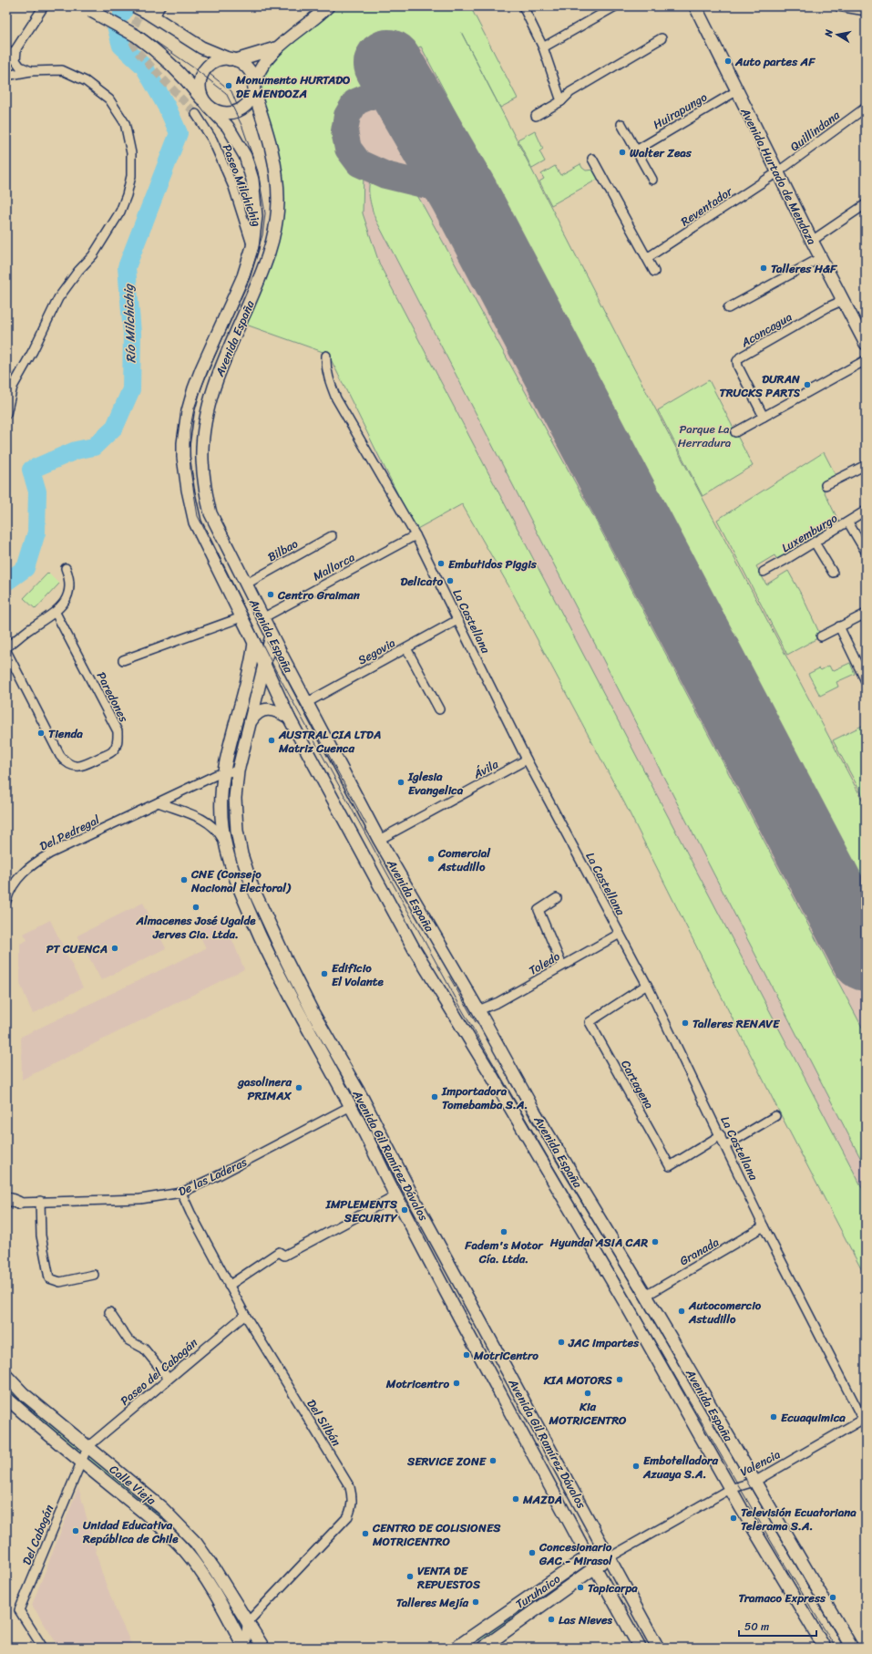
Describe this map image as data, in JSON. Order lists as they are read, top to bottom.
{
  "streets": {
    "main road": [
      "Avenida Hurtado de Mendoza",
      "Avenida España",
      "Avenida Gil Ramírez Dávalos",
      "De las Laderas",
      "Calle Vieja",
      "Turuhaico"
    ],
    "street": [
      "Huirapungo",
      "Quillindana",
      "Paseo Milchichig",
      "Reventador",
      "Aconcagua",
      "Luxemburgo",
      "Bilbao",
      "Mallorca",
      "La Castellana",
      "Segovia",
      "Paredones",
      "Ávila",
      "Del Pedregal",
      "Toledo",
      "Cartagena",
      "Granada",
      "Paseo del Cabogán",
      "Del Silbán",
      "Valencia",
      "Del Cabogán"
    ]
  },
  "crossings": [
    ["Huirapungo", "Avenida Hurtado de Mendoza"],
    ["Quillindana", "Avenida Hurtado de Mendoza"],
    ["Quillindana", "Reventador"],
    ["Avenida Hurtado de Mendoza", "Reventador"],
    ["Avenida Hurtado de Mendoza", "Aconcagua"],
    ["Paseo Milchichig", "Avenida España"],
    ["Avenida España", "Bilbao"],
    ["Avenida España", "Mallorca"],
    ["Avenida España", "Segovia"],
    ["Avenida España", "Ávila"],
    ["Avenida España", "Toledo"],
    ["Avenida España", "Avenida Gil Ramírez Dávalos"],
    ["Avenida España", "Granada"],
    ["Avenida España", "Valencia"],
    ["Mallorca", "La Castellana"],
    ["La Castellana", "Segovia"],
    ["La Castellana", "Ávila"],
    ["La Castellana", "Toledo"],
    ["La Castellana", "Cartagena"],
    ["La Castellana", "Granada"],
    ["La Castellana", "Valencia"],
    ["Del Pedregal", "Avenida Gil Ramírez Dávalos"],
    ["Avenida Gil Ramírez Dávalos", "De las Laderas"],
    ["Avenida Gil Ramírez Dávalos", "Valencia"],
    ["Avenida Gil Ramírez Dávalos", "Turuhaico"],
    ["De las Laderas", "Del Silbán"],
    ["Paseo del Cabogán", "Del Silbán"],
    ["Paseo del Cabogán", "Calle Vieja"],
    ["Paseo del Cabogán", "Del Cabogán"],
    ["Del Silbán", "Calle Vieja"],
    ["Calle Vieja", "Del Cabogán"]
  ],
  "water": ["Río Milchichig"],
  "parks": ["Parque La Herradura"],
  "places": [
    "Auto partes AF",
    "Monumento HURTADO DE MENDOZA",
    "Walter Zeas",
    "Talleres H&F",
    "DURAN TRUCKS PARTS",
    "Embutidos Piggis",
    "Delicato",
    "Centro Graiman",
    "Tienda",
    "AUSTRAL CIA LTDA Matriz Cuenca",
    "Iglesia Evangelica",
    "Comercial Astudillo",
    "CNE (Consejo Nacional Electoral)",
    "Almacenes José Ugalde Jerves Cia. Ltda.",
    "PT CUENCA",
    "Edificio El Volante",
    "Talleres RENAVE",
    "gasolinera PRIMAX",
    "Importadora Tomebamba S.A.",
    "IMPLEMENTS SECURITY",
    "Fadem's Motor Cía. Ltda.",
    "Hyundai ASIA CAR",
    "Autocomercio Astudillo",
    "JAC Impartes",
    "MotriCentro",
    "KIA MOTORS",
    "Motricentro",
    "Kia MOTRICENTRO",
    "Ecuaquimica",
    "SERVICE ZONE",
    "Embotelladora Azuaya S.A.",
    "MAZDA",
    "Televisión Ecuatoriana Telerama S.A.",
    "Unidad Educativa República de Chile",
    "CENTRO DE COLISIONES MOTRICENTRO",
    "Concesionario GAC - Mirasol",
    "VENTA DE REPUESTOS",
    "Tapicarpa",
    "Tramaco Express",
    "Talleres Mejía",
    "Las Nieves"
  ],
  "scale_bar": "50 m",
  "north": "left"
}
